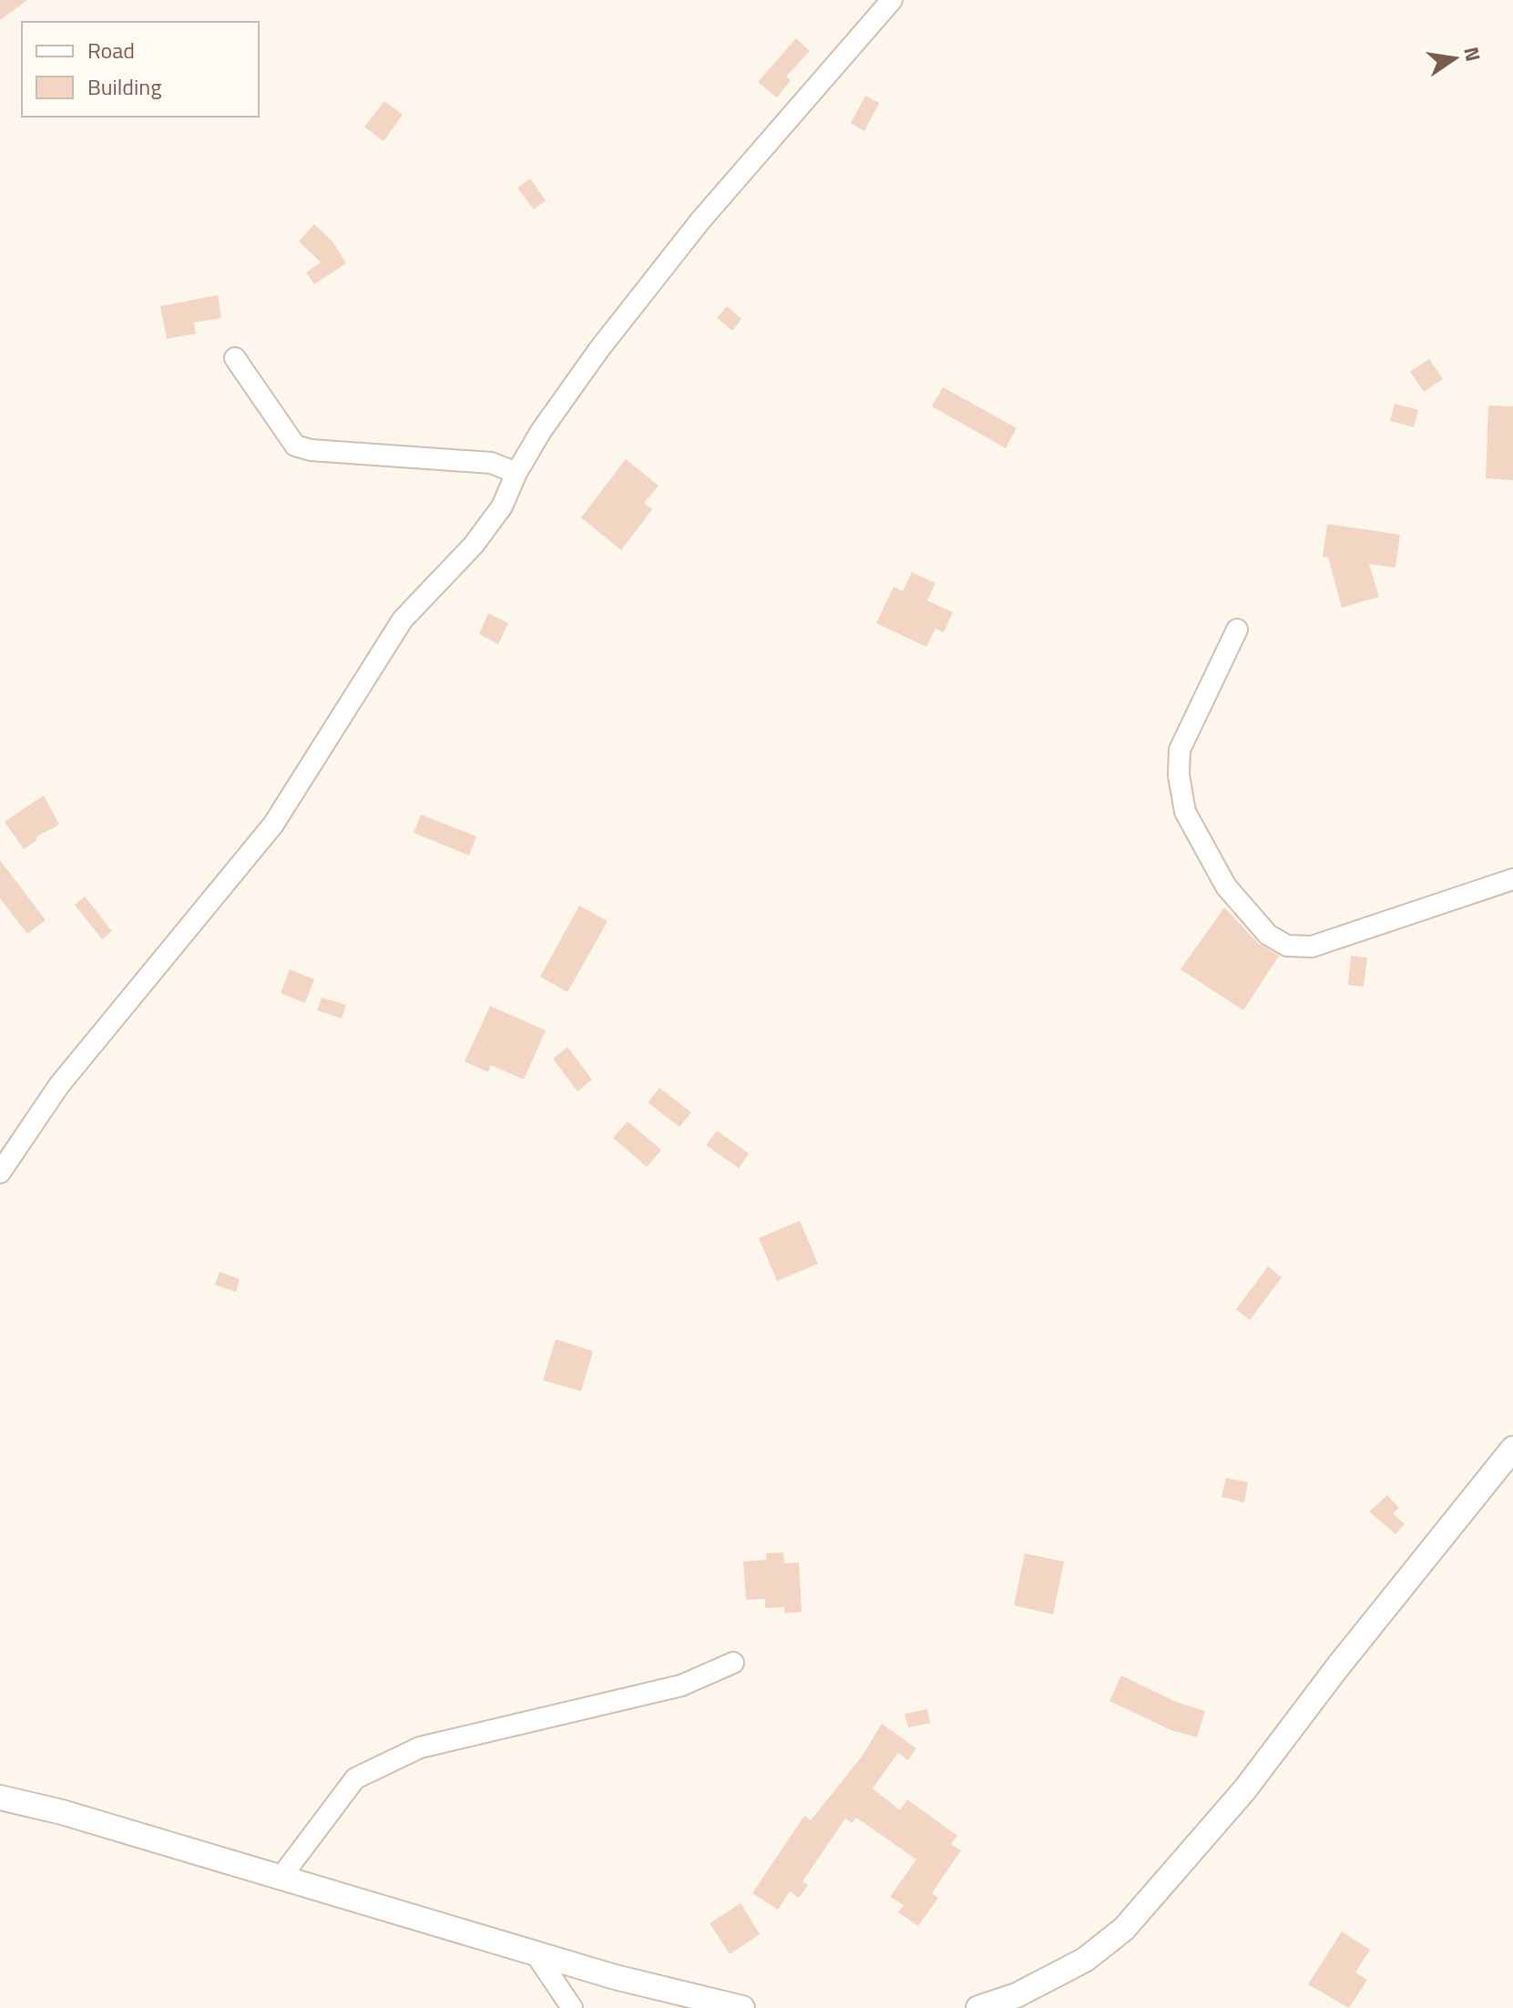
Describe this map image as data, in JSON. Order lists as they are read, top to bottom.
{
  "legend": ["Road", "Building"],
  "north": "right"
}
